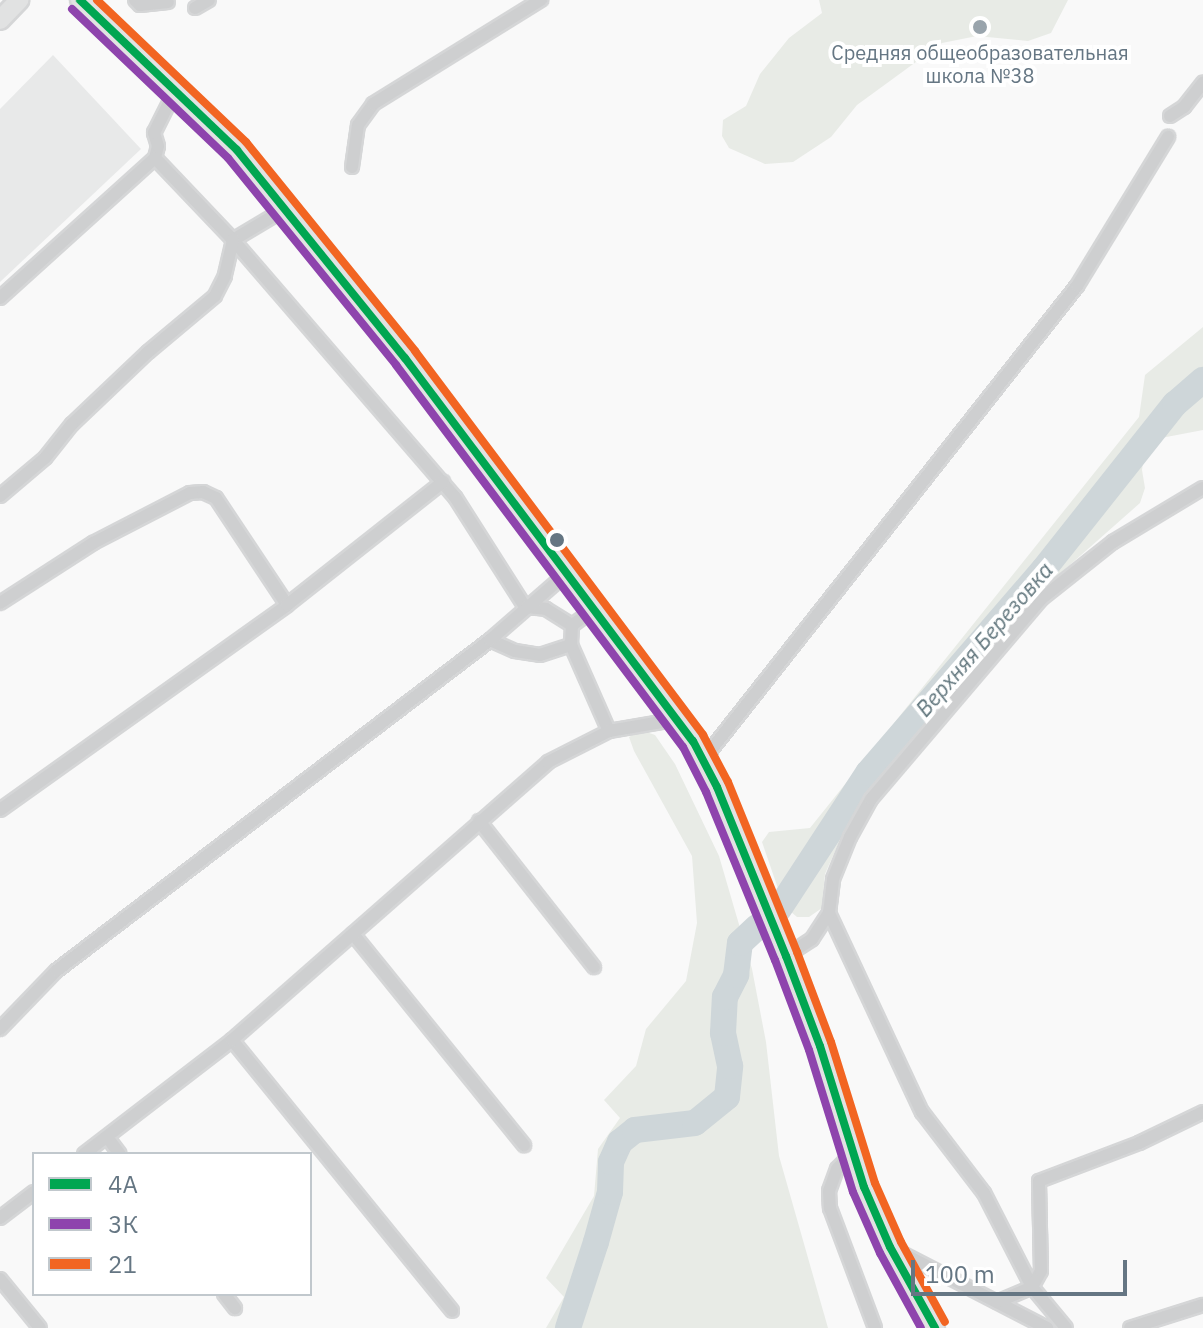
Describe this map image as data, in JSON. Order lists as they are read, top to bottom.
{
  "water": ["Верхняя Березовка"],
  "places": ["Средняя общеобразовательная школа №38"],
  "lines": ["transit line 4А", "transit line 21", "transit line 3К"],
  "legend": ["4А", "3К", "21"],
  "scale_bar": "100 m"
}
